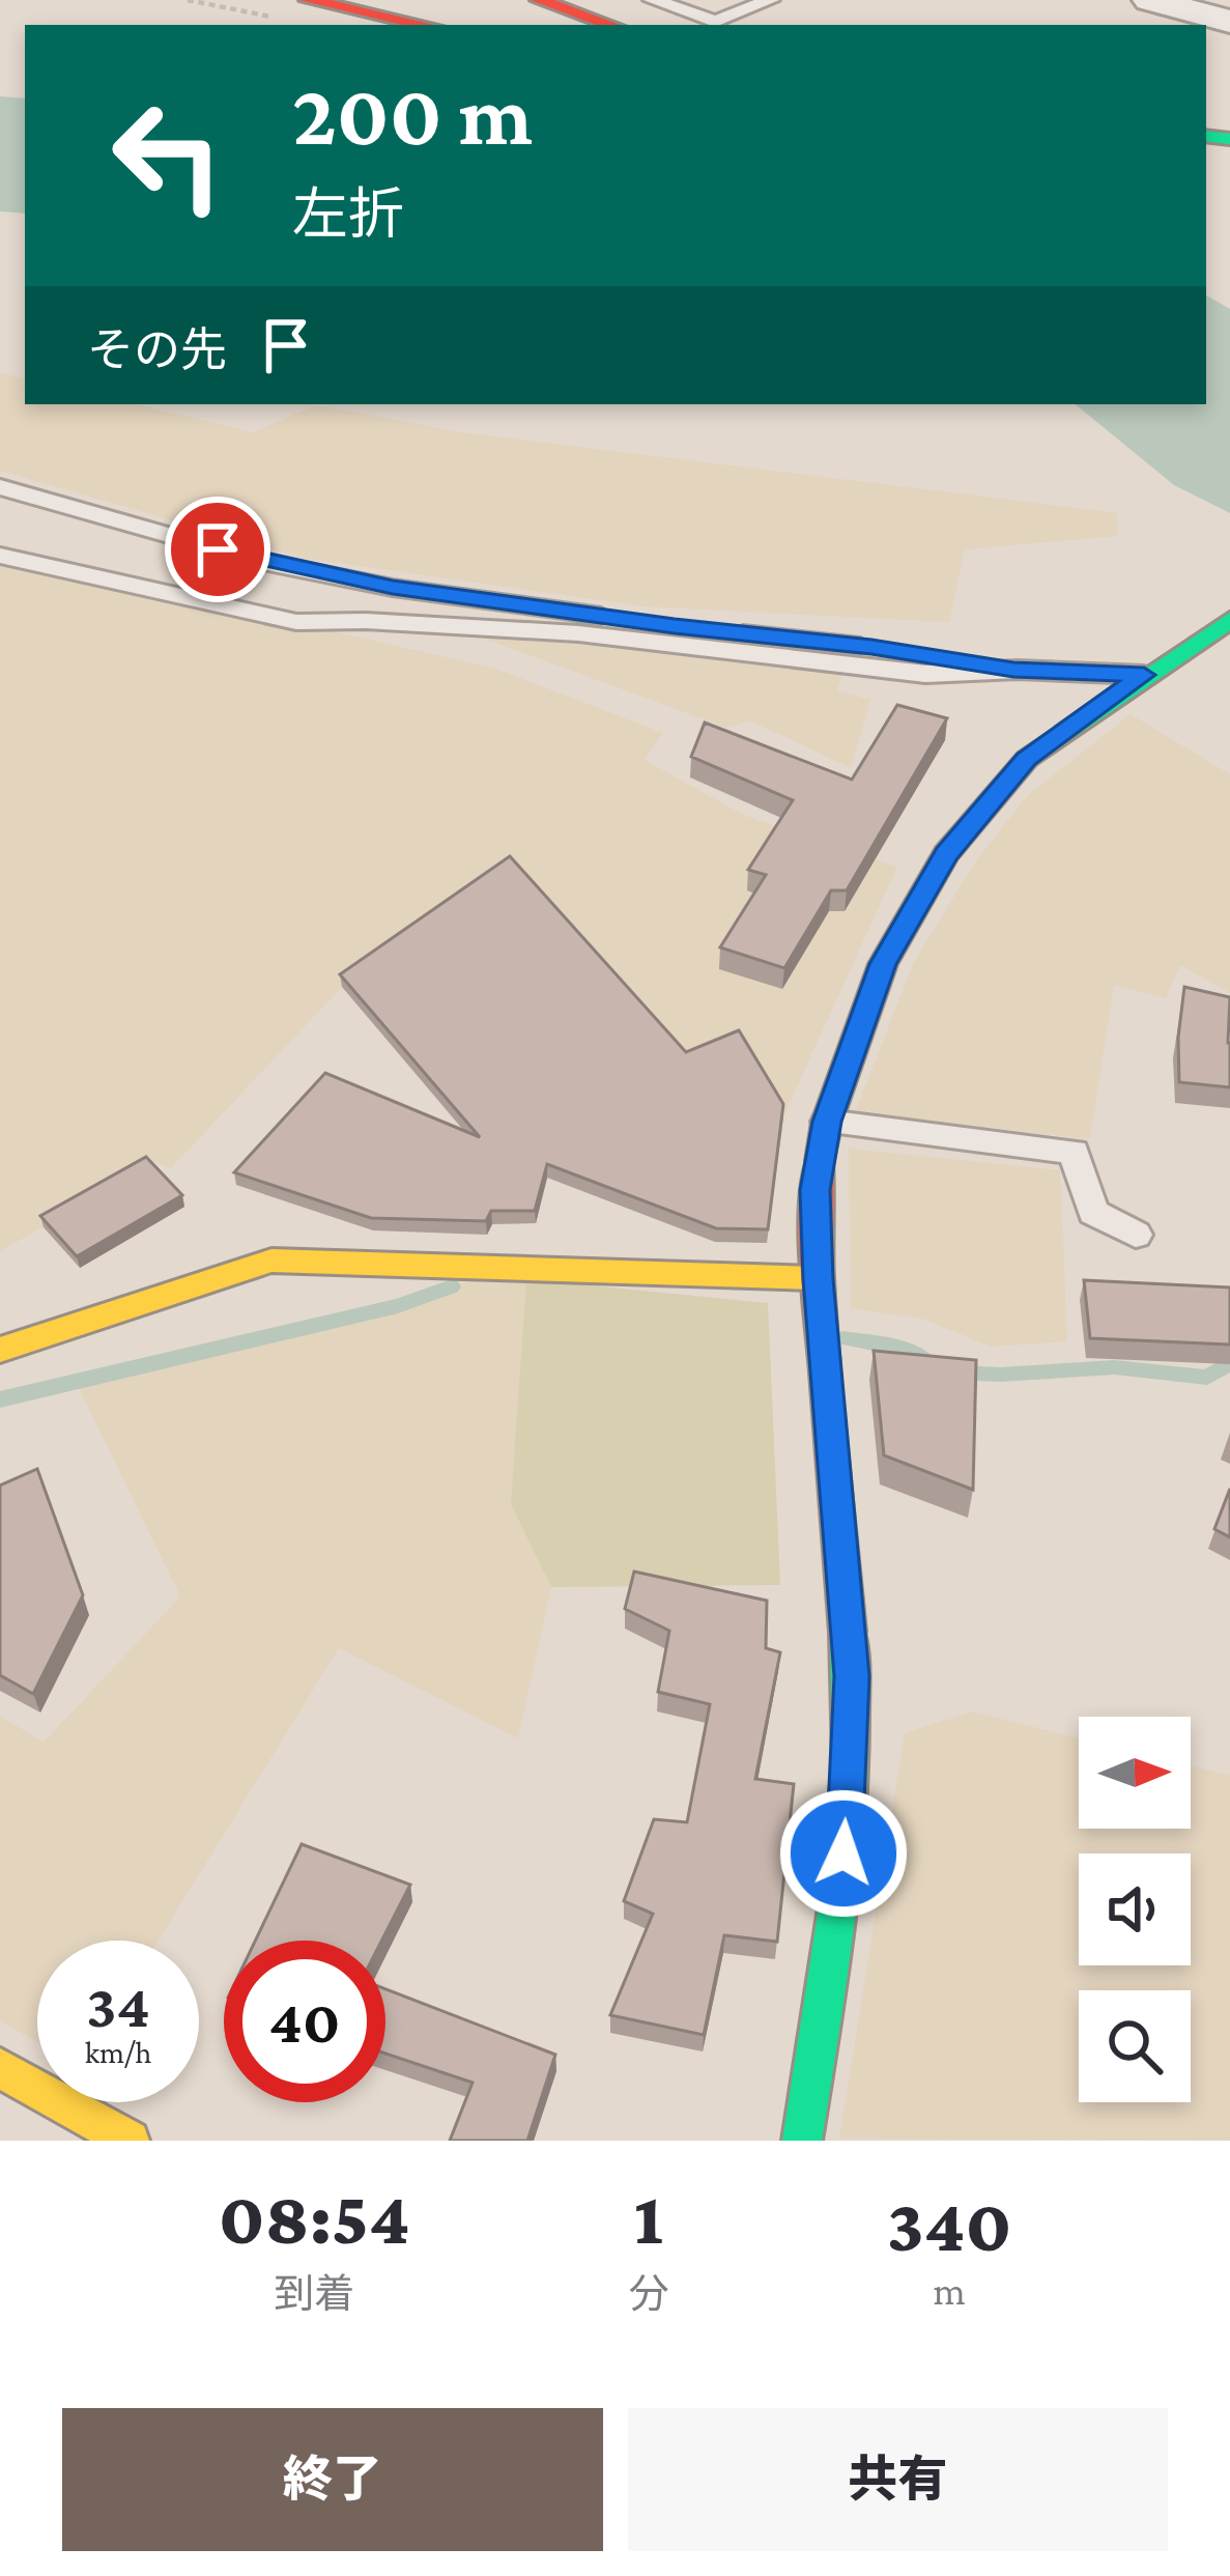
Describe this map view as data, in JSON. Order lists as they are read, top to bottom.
{
  "north": "right",
  "page": {
    "turn": ["200 m", "左折"],
    "then": "その先",
    "speed": "34 km/h",
    "limit": "40",
    "eta": [
      "08:54",
      "到着",
      "1",
      "分",
      "340",
      "m"
    ],
    "buttons": ["終了", "共有"]
  }
}
